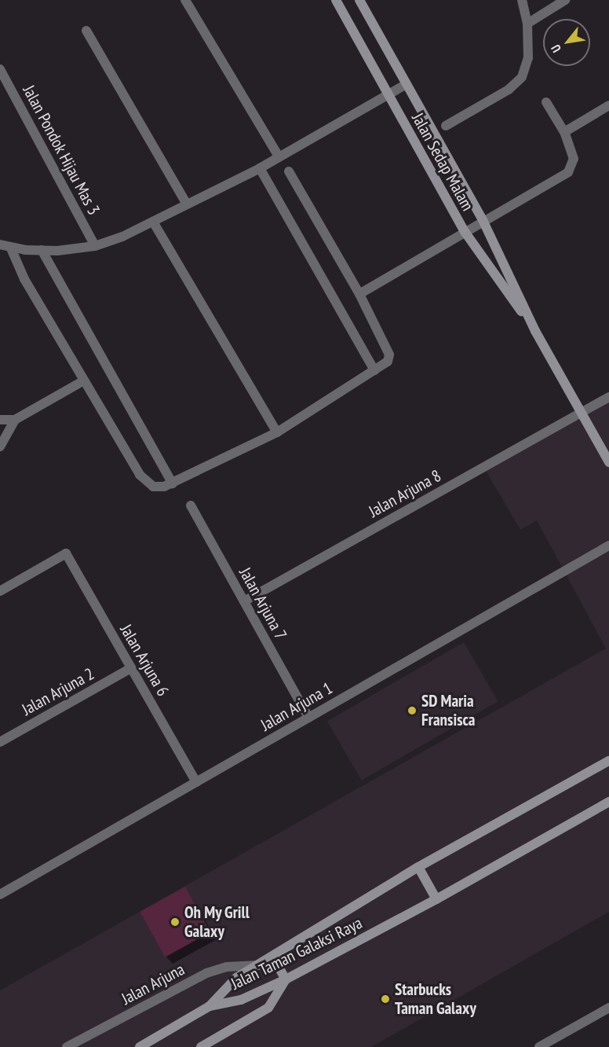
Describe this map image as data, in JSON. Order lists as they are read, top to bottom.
{
  "streets": {
    "street": [
      "Jalan Pondok Hijau Mas 3",
      "Jalan Sedap Malam",
      "Jalan Arjuna 8",
      "Jalan Arjuna 7",
      "Jalan Arjuna 6",
      "Jalan Arjuna 2",
      "Jalan Arjuna 1",
      "Jalan Taman Galaksi Raya",
      "Jalan Arjuna"
    ]
  },
  "crossings": [
    ["Jalan Sedap Malam", "Jalan Arjuna 8"],
    ["Jalan Arjuna 8", "Jalan Arjuna 7"],
    ["Jalan Arjuna 7", "Jalan Arjuna 1"],
    ["Jalan Arjuna 6", "Jalan Arjuna 2"],
    ["Jalan Arjuna 6", "Jalan Arjuna 1"],
    ["Jalan Taman Galaksi Raya", "Jalan Arjuna"]
  ],
  "places": ["SD Maria Fransisca", "Oh My Grill Galaxy", "Starbucks Taman Galaxy"],
  "north": "bottom left"
}
